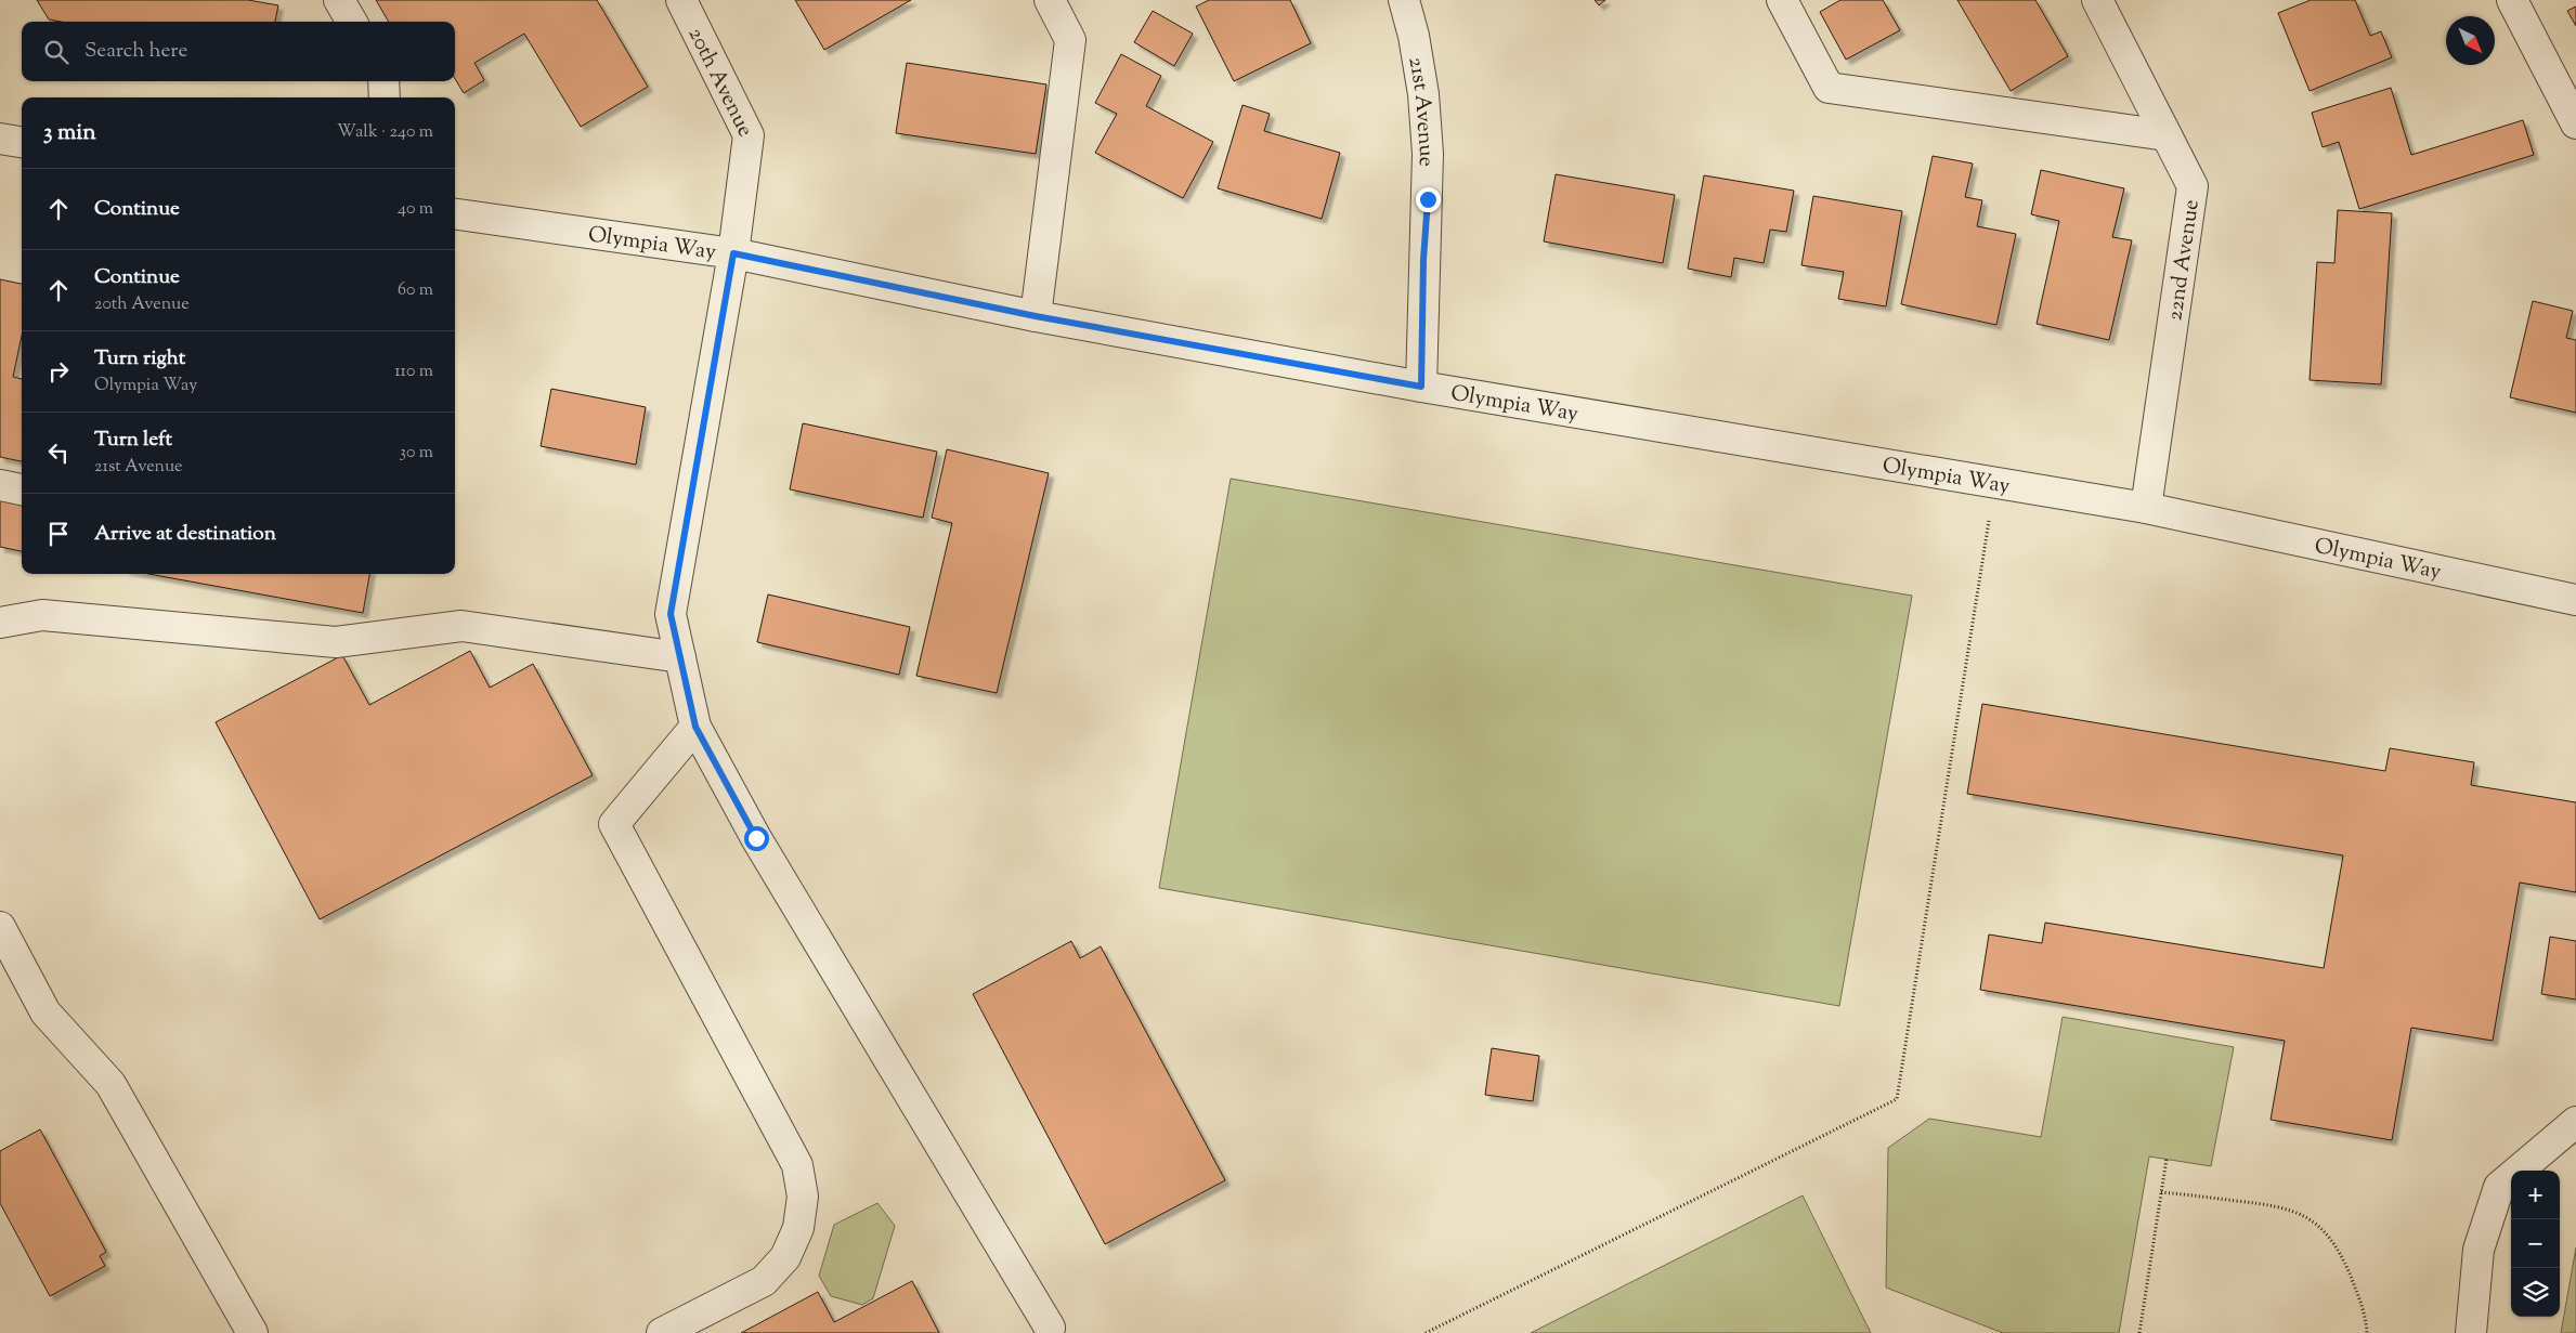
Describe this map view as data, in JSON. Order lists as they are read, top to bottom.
{
  "streets": {
    "street": [
      "20th Avenue",
      "21st Avenue",
      "Olympia Way",
      "22nd Avenue"
    ]
  },
  "crossings": [
    ["20th Avenue", "Olympia Way"],
    ["21st Avenue", "Olympia Way"],
    ["Olympia Way", "22nd Avenue"]
  ],
  "north": "bottom right",
  "page": {
    "search": "Search here",
    "heading": ["3 min", "Walk · 240 m"],
    "list": [
      ["Continue", "40 m"],
      ["Continue", "20th Avenue", "60 m"],
      ["Turn right", "Olympia Way", "110 m"],
      ["Turn left", "21st Avenue", "30 m"],
      "Arrive at destination"
    ],
    "map_buttons": ["+", "−"]
  }
}
